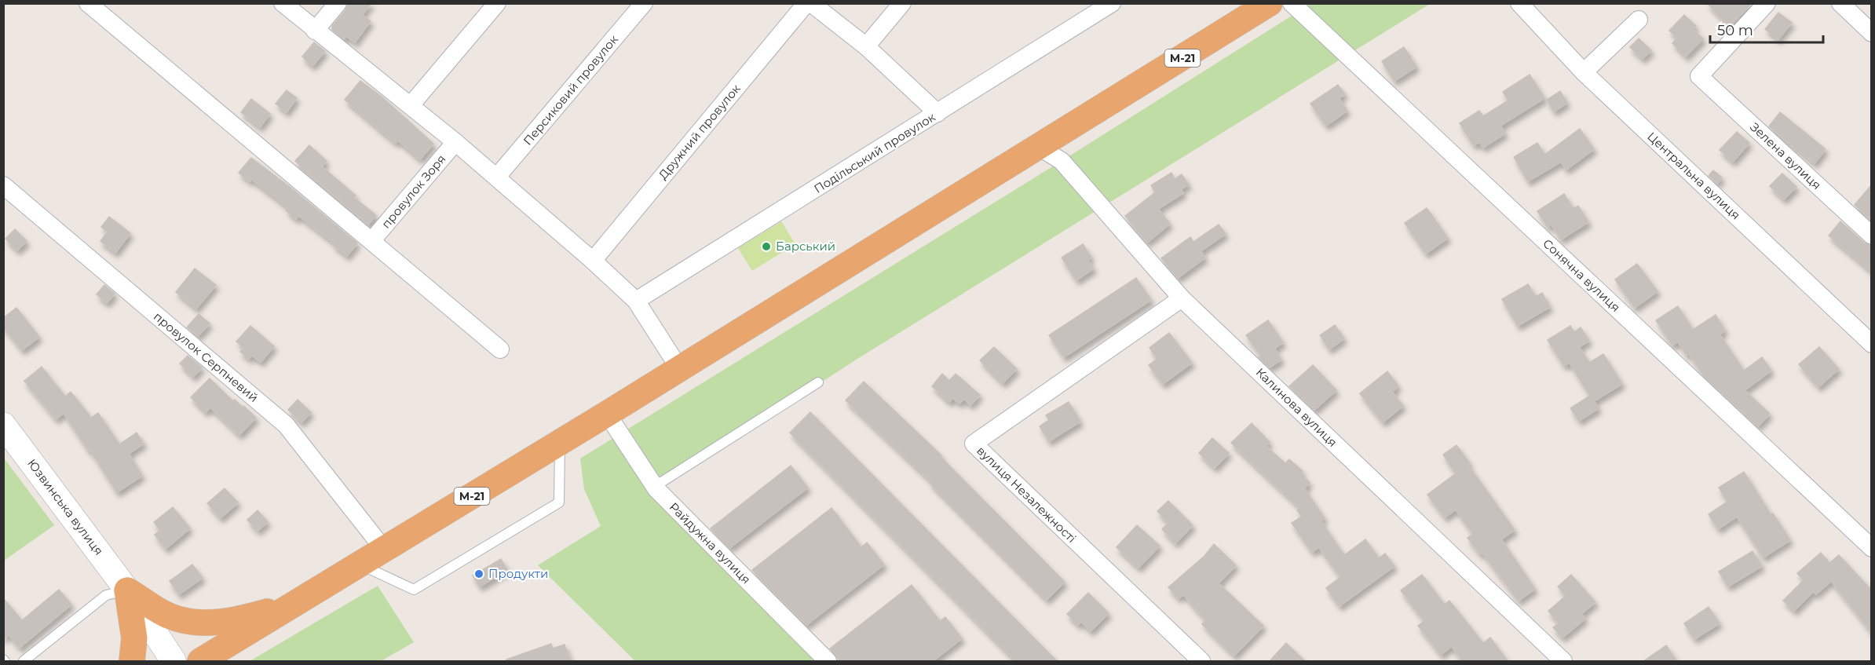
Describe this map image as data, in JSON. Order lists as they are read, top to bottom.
{
  "streets": {
    "highway": ["М-21"],
    "main road": ["Юзвинська вулиця"],
    "street": [
      "Персиковий провулок",
      "Дружний провулок",
      "Подільський провулок",
      "Зелена вулиця",
      "Центральна вулиця",
      "провулок Зоря",
      "Сонячна вулиця",
      "провулок Серпневий",
      "Калинова вулиця",
      "вулиця Незалежності",
      "Райдужна вулиця"
    ]
  },
  "crossings": [
    ["М-21", "провулок Серпневий"],
    ["М-21", "Калинова вулиця"],
    ["М-21", "Райдужна вулиця"],
    ["Калинова вулиця", "вулиця Незалежності"]
  ],
  "places": ["Барський", "Продукти"],
  "scale_bar": "50 m"
}
